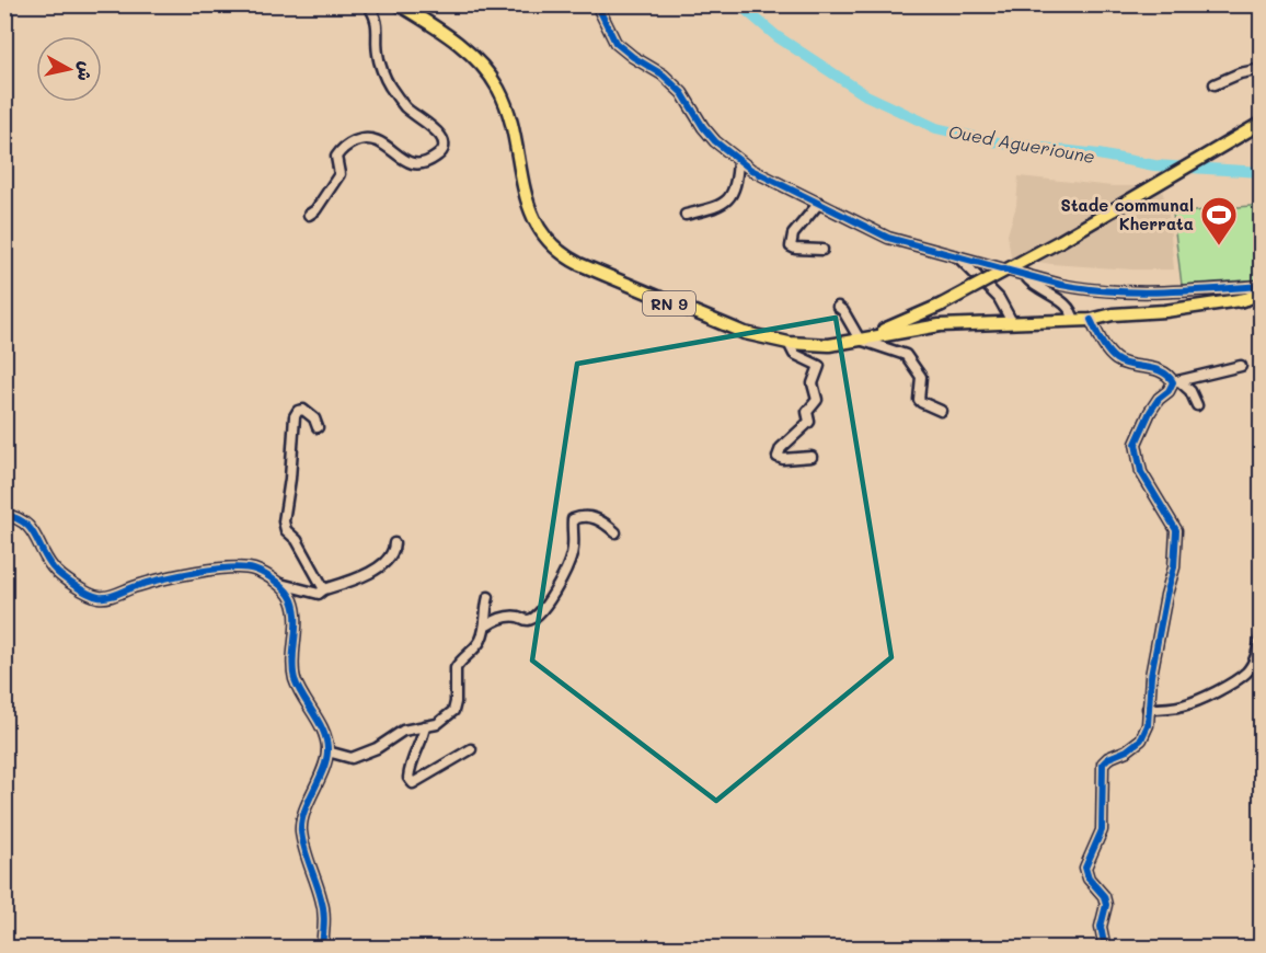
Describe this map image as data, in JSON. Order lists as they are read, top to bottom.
{
  "streets": {
    "main road": ["RN 9"]
  },
  "water": ["Oued Aguerioune"],
  "places": {
    "sports": ["Stade communal Kherrata"]
  },
  "north": "right"
}
